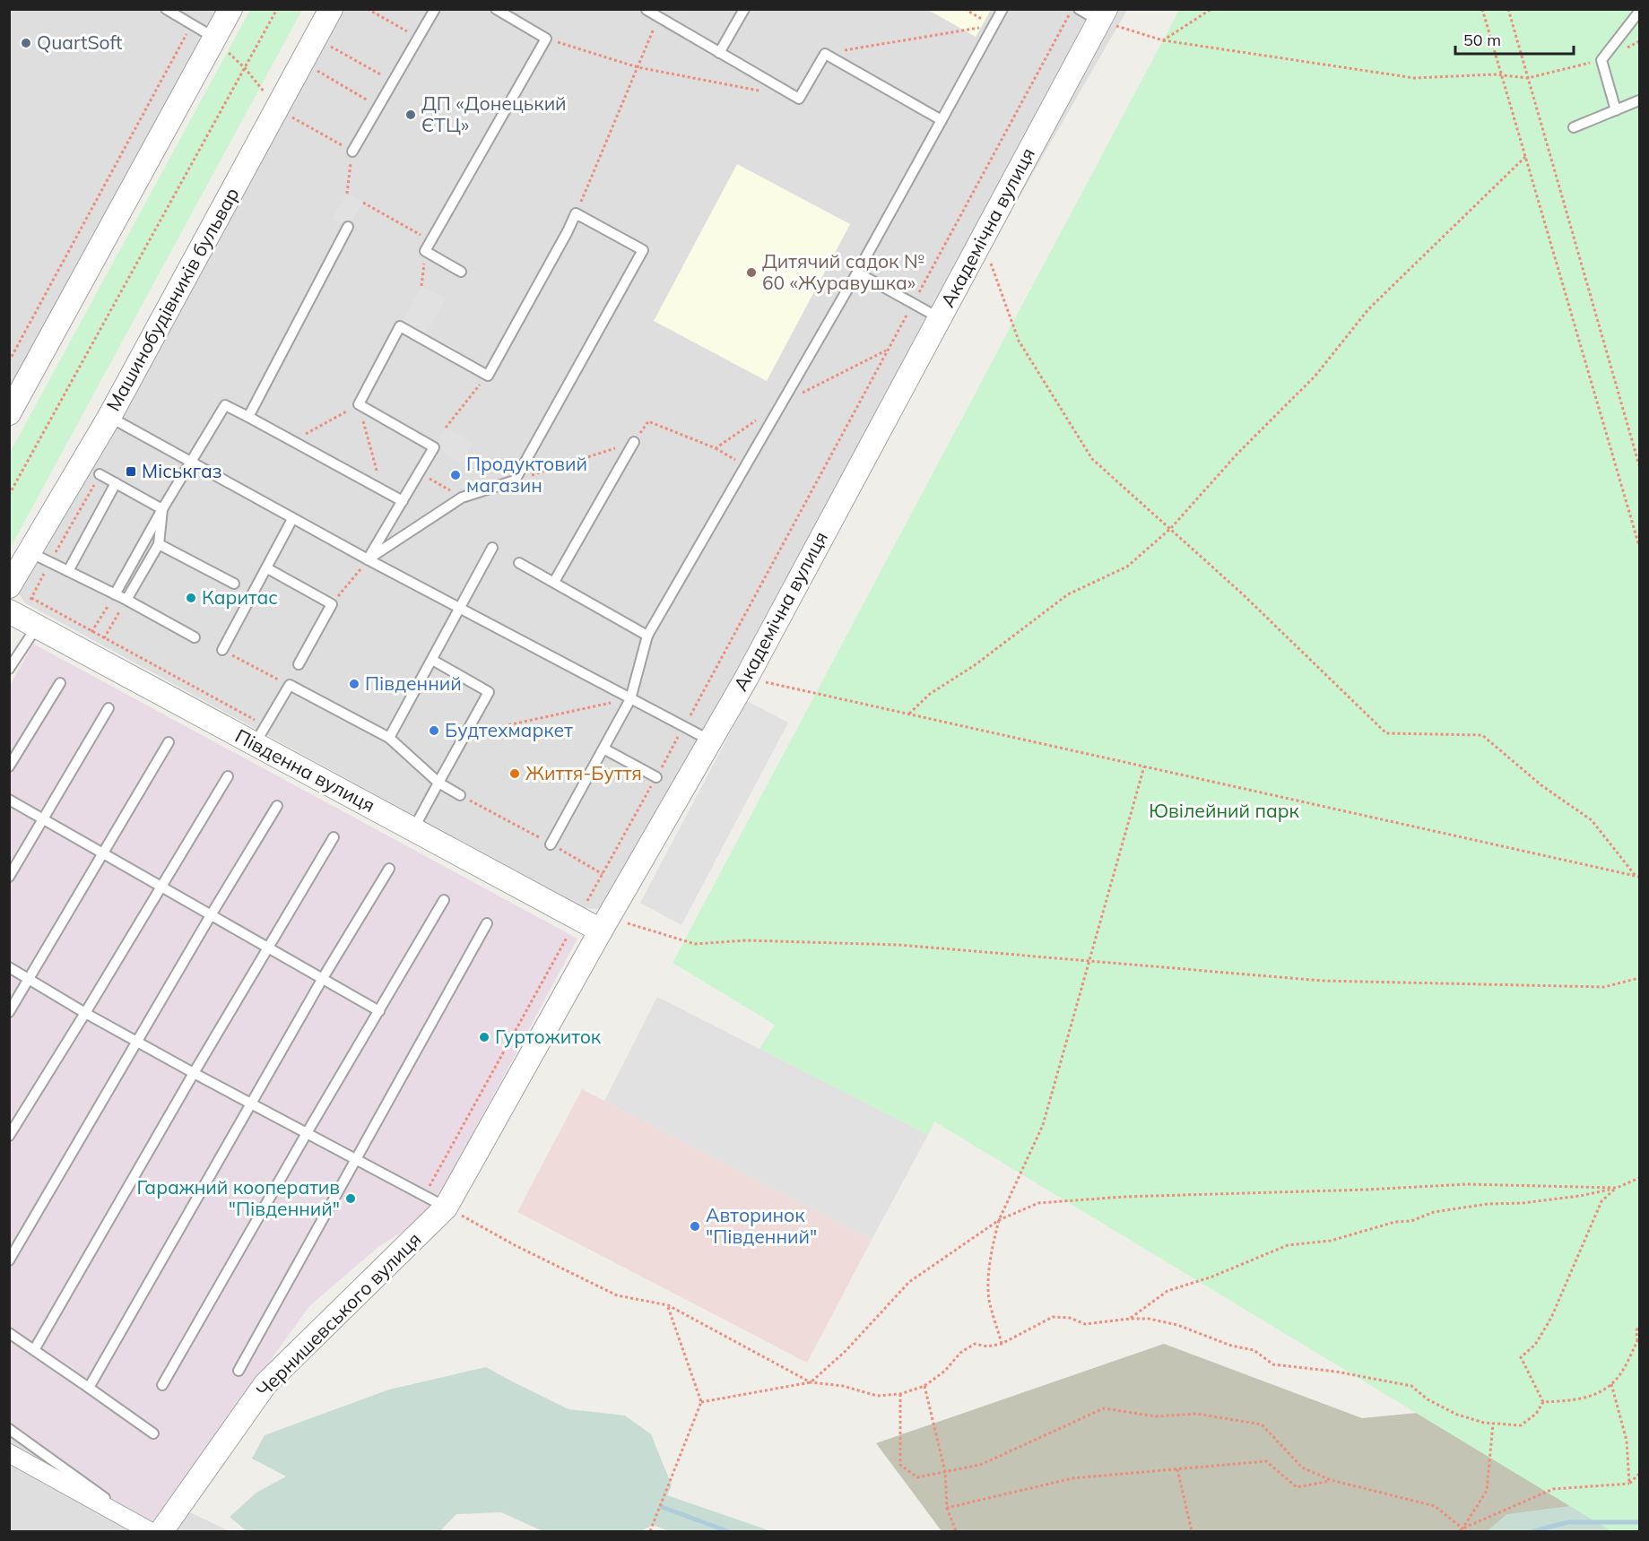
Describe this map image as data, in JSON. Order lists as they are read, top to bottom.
{
  "streets": {
    "street": [
      "Академічна вулиця",
      "Машинобудівників бульвар",
      "Південна вулиця",
      "Чернишевського вулиця"
    ]
  },
  "crossings": [
    ["Академічна вулиця", "Південна вулиця"],
    ["Академічна вулиця", "Чернишевського вулиця"]
  ],
  "parks": ["Ювілейний парк"],
  "places": {
    "other": [
      "QuartSoft",
      "ДП «Донецький ЄТЦ»",
      "Дитячий садок № 60 «Журавушка»",
      "Продуктовий магазин",
      "Каритас",
      "Південний",
      "Будтехмаркет",
      "Життя-Буття",
      "Гуртожиток",
      "Гаражний кооператив \"Південний\"",
      "Авторинок \"Південний\""
    ],
    "transit": ["Міськгаз"]
  },
  "scale_bar": "50 m"
}
